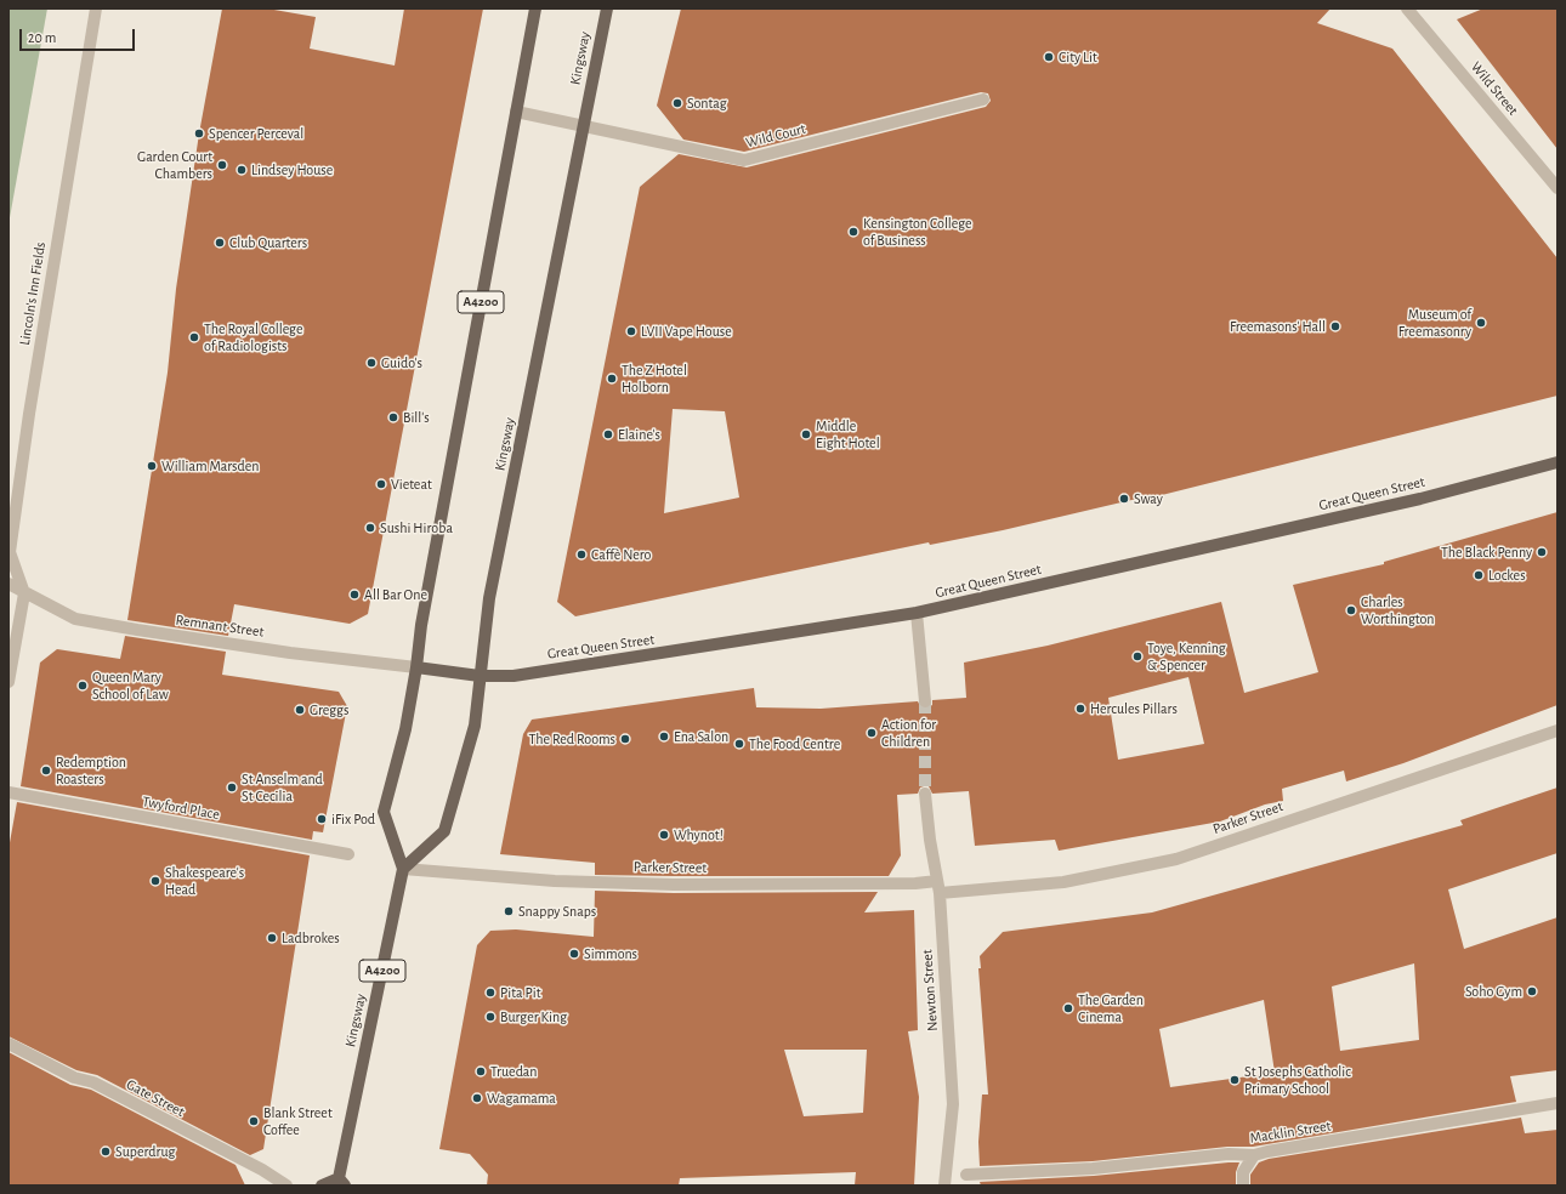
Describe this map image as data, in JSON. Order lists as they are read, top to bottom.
{
  "streets": {
    "main road": ["Kingsway", "A4200", "Great Queen Street"],
    "street": [
      "Wild Street",
      "Wild Court",
      "Lincoln's Inn Fields",
      "Remnant Street",
      "Twyford Place",
      "Parker Street",
      "Newton Street",
      "Gate Street",
      "Macklin Street"
    ]
  },
  "crossings": [
    ["Kingsway", "Wild Court"],
    ["Kingsway", "A4200"],
    ["Kingsway", "Great Queen Street"],
    ["Kingsway", "Parker Street"],
    ["Wild Court", "A4200"],
    ["Lincoln's Inn Fields", "Remnant Street"],
    ["A4200", "Great Queen Street"],
    ["A4200", "Remnant Street"],
    ["A4200", "Parker Street"],
    ["Great Queen Street", "Remnant Street"],
    ["Parker Street", "Newton Street"]
  ],
  "places": [
    "City Lit",
    "Sontag",
    "Spencer Perceval",
    "Garden Court Chambers",
    "Lindsey House",
    "Kensington College of Business",
    "Club Quarters",
    "Museum of Freemasonry",
    "Freemasons' Hall",
    "LVII Vape House",
    "The Royal College of Radiologists",
    "Guido's",
    "The Z Hotel Holborn",
    "Bill's",
    "Elaine's",
    "Middle Eight Hotel",
    "William Marsden",
    "Vieteat",
    "Sway",
    "Sushi Hiroba",
    "The Black Penny",
    "Caffè Nero",
    "Lockes",
    "All Bar One",
    "Charles Worthington",
    "Toye, Kenning & Spencer",
    "Queen Mary School of Law",
    "Hercules Pillars",
    "Greggs",
    "Action for Children",
    "Ena Salon",
    "The Red Rooms",
    "The Food Centre",
    "Redemption Roasters",
    "St Anselm and St Cecilia",
    "iFix Pod",
    "Whynot!",
    "Shakespeare's Head",
    "Snappy Snaps",
    "Ladbrokes",
    "Simmons",
    "Soho Gym",
    "Pita Pit",
    "The Garden Cinema",
    "Burger King",
    "Truedan",
    "St Josephs Catholic Primary School",
    "Wagamama",
    "Blank Street Coffee",
    "Superdrug"
  ],
  "scale_bar": "20 m"
}
